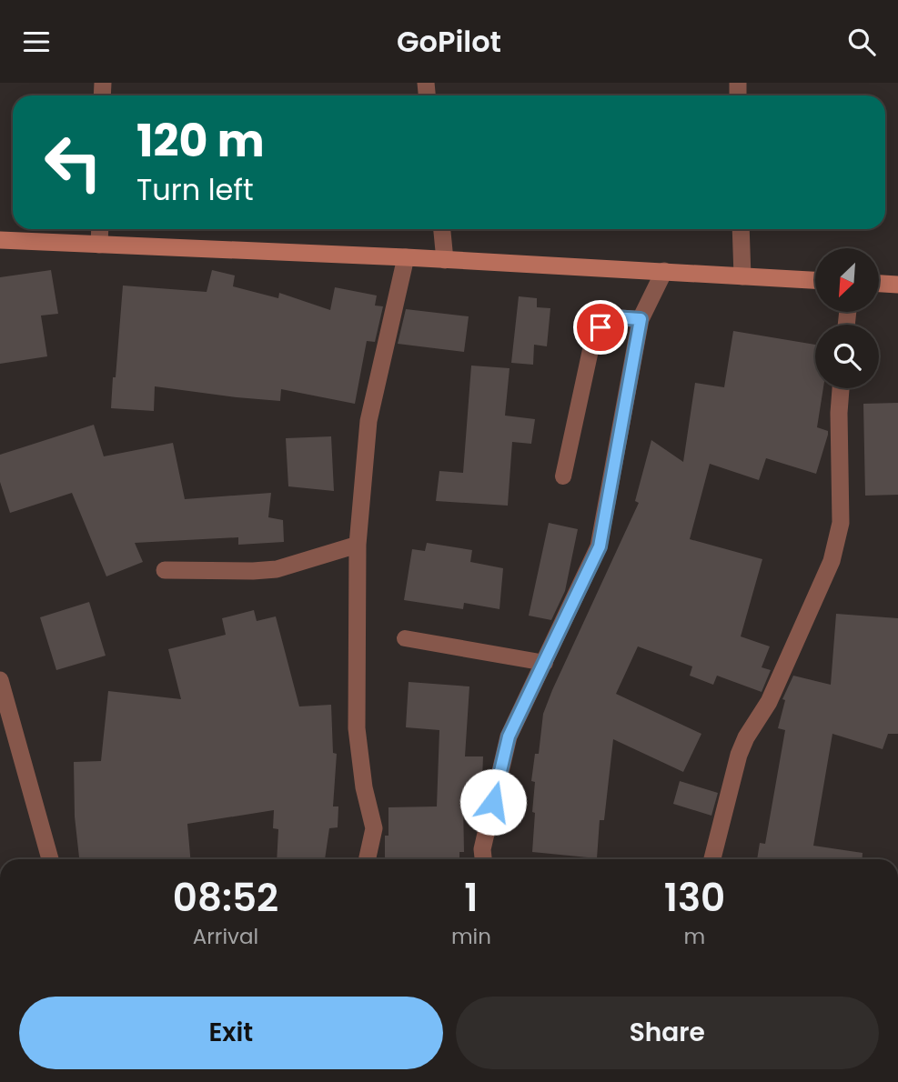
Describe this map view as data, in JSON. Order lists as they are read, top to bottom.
{
  "north": "bottom left",
  "page": {
    "header": "GoPilot",
    "turn": ["120 m", "Turn left"],
    "eta": [
      "08:52",
      "Arrival",
      "1",
      "min",
      "130",
      "m"
    ],
    "buttons": ["Exit", "Share"]
  }
}
